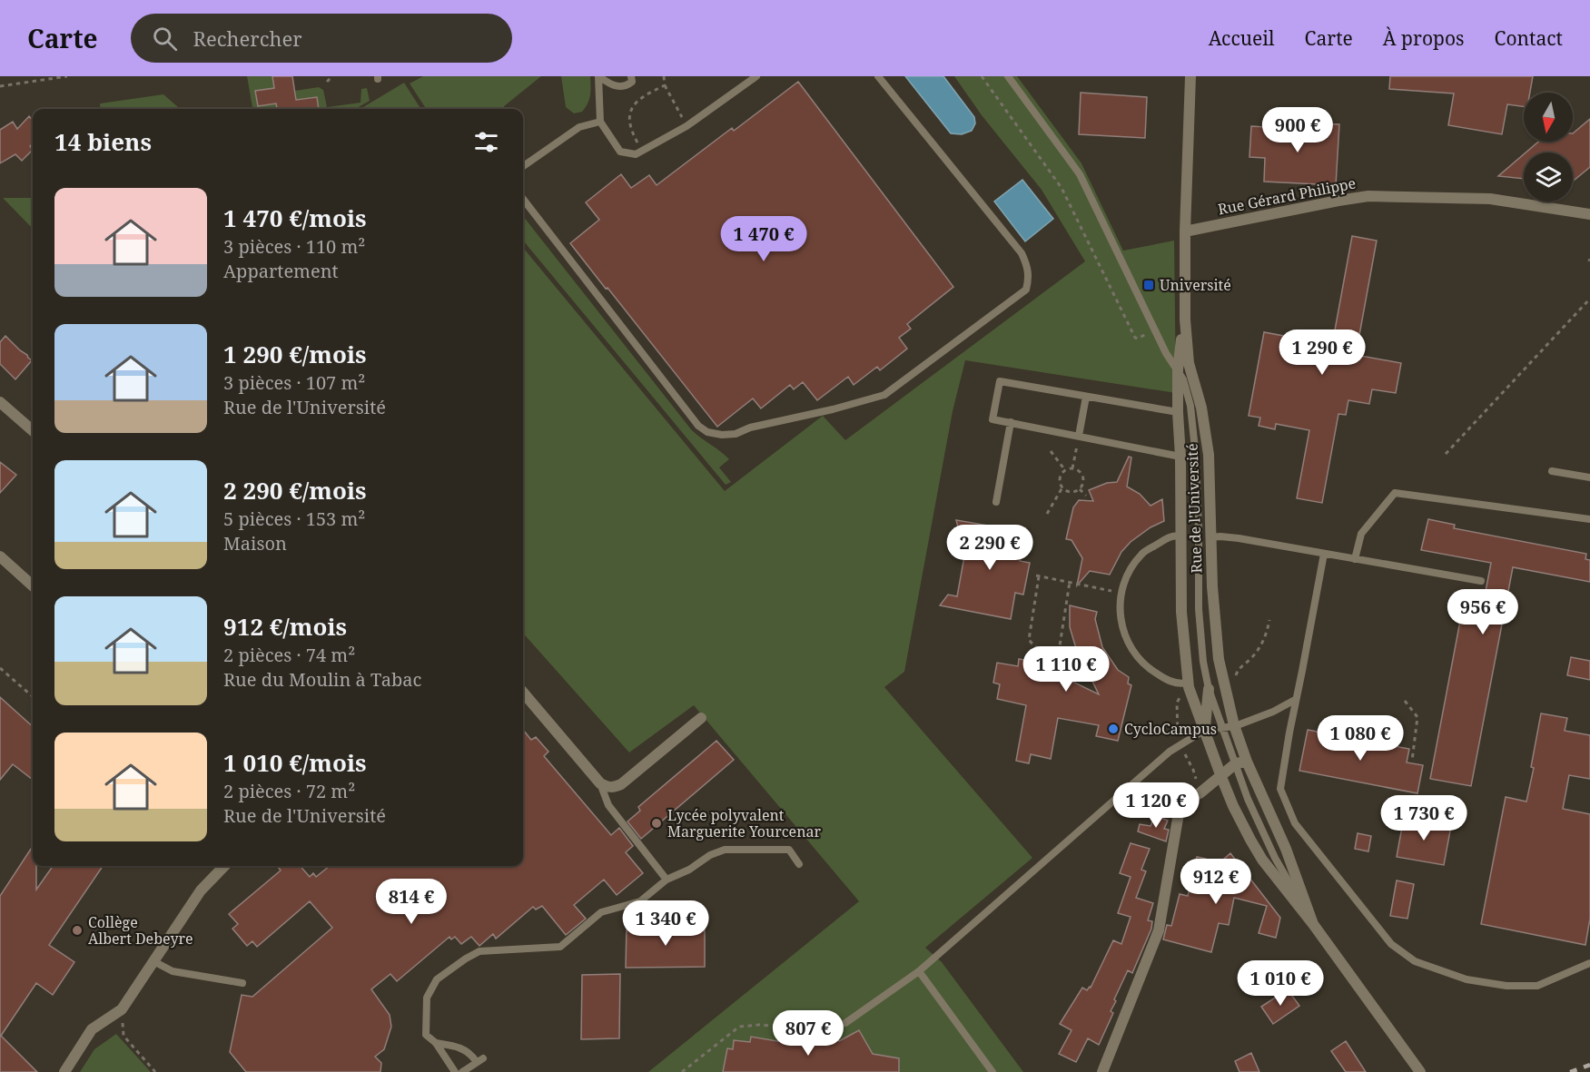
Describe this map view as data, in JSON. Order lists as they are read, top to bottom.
{
  "streets": {
    "street": ["Rue Gérard Philippe", "Rue de l'Université"]
  },
  "crossings": [
    ["Rue Gérard Philippe", "Rue de l'Université"]
  ],
  "places": {
    "transit": ["Université"],
    "other": ["CycloCampus", "Lycée polyvalent Marguerite Yourcenar", "Collège Albert Debeyre"]
  },
  "north": "bottom",
  "page": {
    "header": "Carte",
    "search": "Rechercher",
    "nav": [
      "Accueil",
      "Carte",
      "À propos",
      "Contact"
    ],
    "price": [
      "900 €",
      "1 470 €",
      "1 290 €",
      "2 290 €",
      "956 €",
      "1 110 €",
      "1 080 €",
      "1 120 €",
      "1 730 €",
      "912 €",
      "814 €",
      "1 340 €",
      "1 010 €",
      "807 €"
    ],
    "heading": "14 biens",
    "list": [
      {
        "name": "1 470 €/mois",
        "note": "3 pièces · 110 m² · Appartement"
      },
      {
        "name": "1 290 €/mois",
        "note": "3 pièces · 107 m² · Rue de l'Université"
      },
      {
        "name": "2 290 €/mois",
        "note": "5 pièces · 153 m² · Maison"
      },
      {
        "name": "912 €/mois",
        "note": "2 pièces · 74 m² · Rue du Moulin à Tabac"
      },
      {
        "name": "1 010 €/mois",
        "note": "2 pièces · 72 m² · Rue de l'Université"
      }
    ]
  }
}
